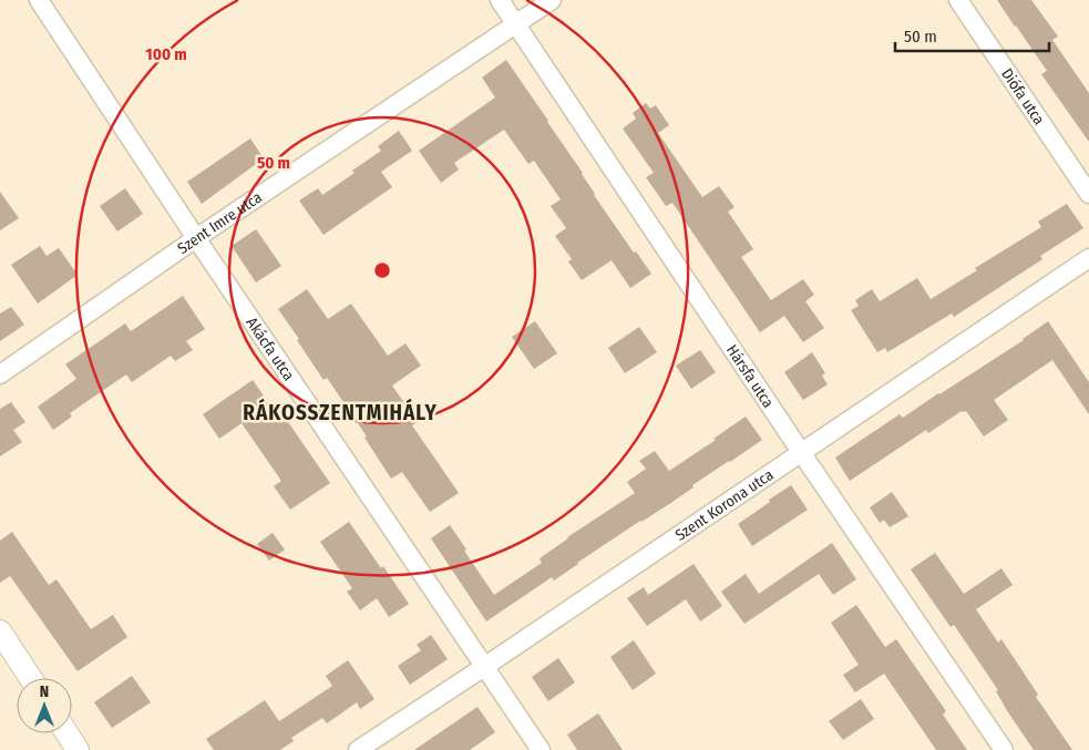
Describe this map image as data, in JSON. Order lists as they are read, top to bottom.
{
  "streets": {
    "street": [
      "Diófa utca",
      "Szent Imre utca",
      "Akácfa utca",
      "Hársfa utca",
      "Szent Korona utca"
    ]
  },
  "crossings": [
    ["Szent Imre utca", "Akácfa utca"],
    ["Szent Imre utca", "Hársfa utca"],
    ["Akácfa utca", "Szent Korona utca"],
    ["Hársfa utca", "Szent Korona utca"]
  ],
  "districts": ["RÁKOSSZENTMIHÁLY"],
  "scale_bar": "50 m",
  "north": "top",
  "rings": ["100 m", "50 m"]
}
